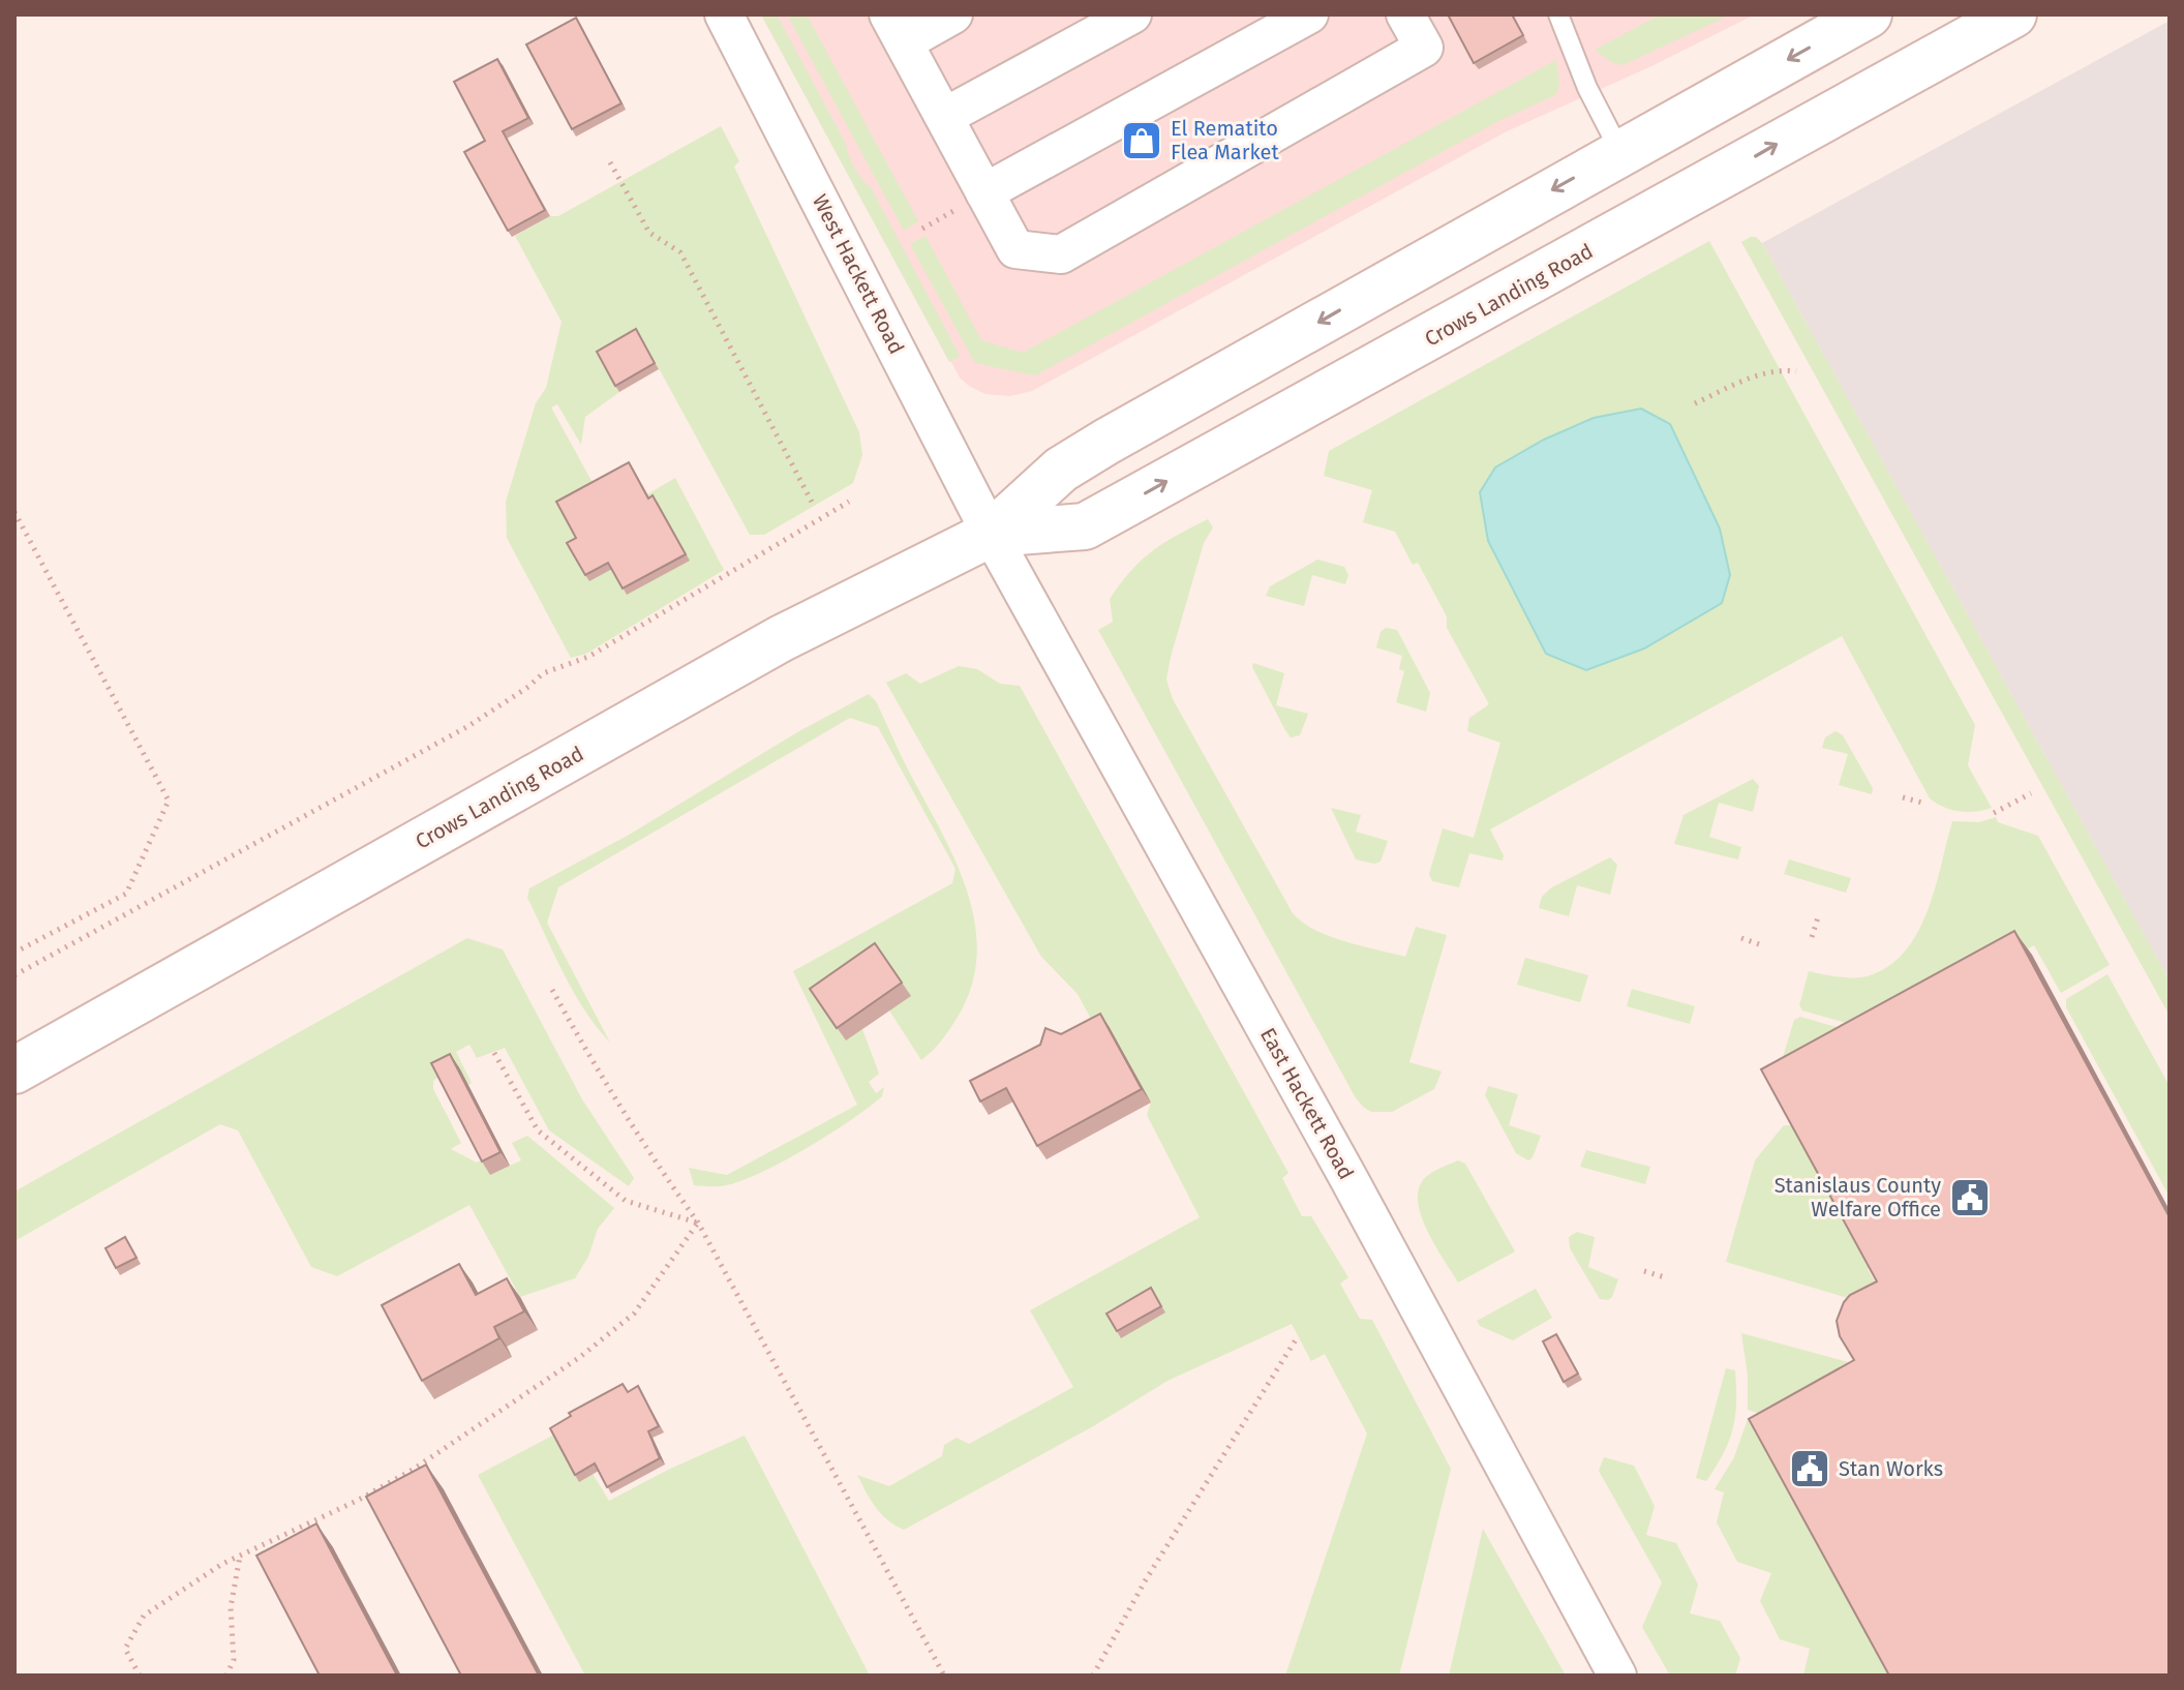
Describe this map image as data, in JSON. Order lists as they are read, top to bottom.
{
  "streets": {
    "main road": ["Crows Landing Road"],
    "street": ["West Hackett Road", "East Hackett Road"]
  },
  "crossings": [
    ["West Hackett Road", "Crows Landing Road"],
    ["West Hackett Road", "East Hackett Road"],
    ["Crows Landing Road", "East Hackett Road"]
  ],
  "places": {
    "shop": ["El Rematito Flea Market"],
    "public building": ["Stanislaus County Welfare Office", "Stan Works"]
  }
}
